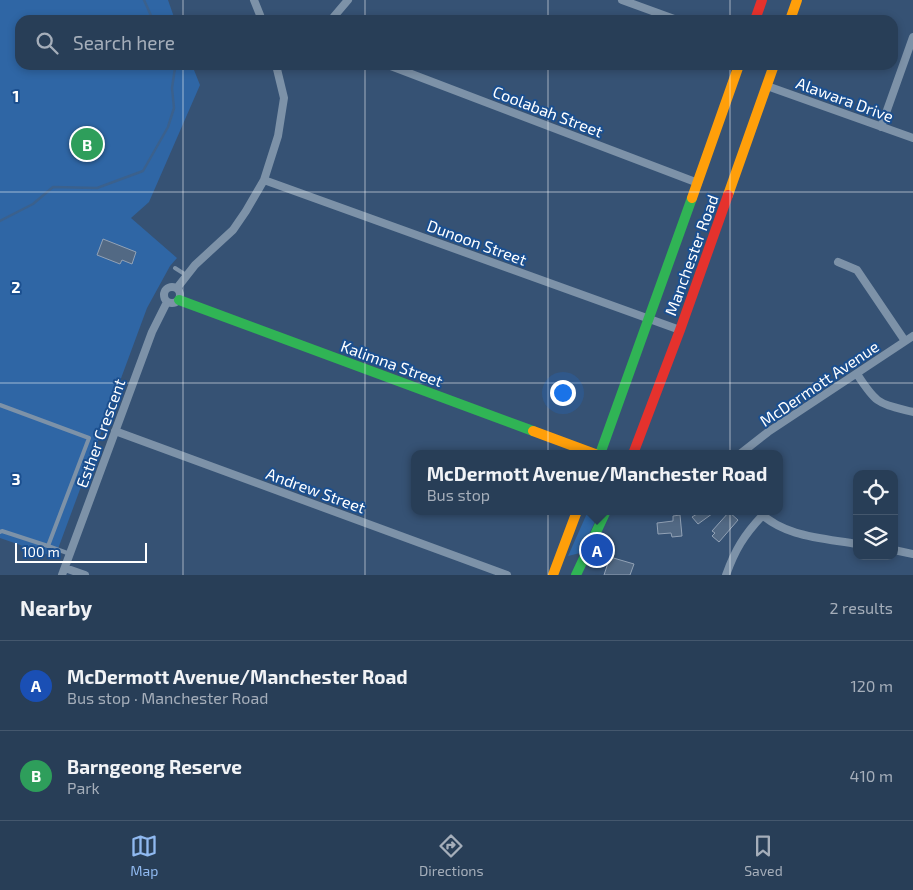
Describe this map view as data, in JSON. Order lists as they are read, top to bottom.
{
  "streets": {
    "main road": ["Manchester Road", "Kalimna Street"],
    "street": [
      "Alawara Drive",
      "Coolabah Street",
      "Dunoon Street",
      "McDermott Avenue",
      "Esther Crescent",
      "Andrew Street"
    ]
  },
  "crossings": [
    ["Alawara Drive", "Manchester Road"],
    ["Coolabah Street", "Manchester Road"],
    ["Dunoon Street", "Manchester Road"],
    ["Kalimna Street", "Esther Crescent"],
    ["Esther Crescent", "Andrew Street"]
  ],
  "scale_bar": "100 m",
  "page": {
    "search": "Search here",
    "pins": ["B", "A"],
    "popup": ["McDermott Avenue/Manchester Road", "Bus stop"],
    "scale": "100 m",
    "heading": ["Nearby", "2 results"],
    "list": [
      {
        "mark": "A",
        "name": "McDermott Avenue/Manchester Road",
        "note": "Bus stop · Manchester Road",
        "value": "120 m"
      },
      {
        "mark": "B",
        "name": "Barngeong Reserve",
        "note": "Park",
        "value": "410 m"
      }
    ],
    "nav": ["Map", "Directions", "Saved"]
  },
  "grid": {
    "rows": ["1", "2", "3"]
  }
}
